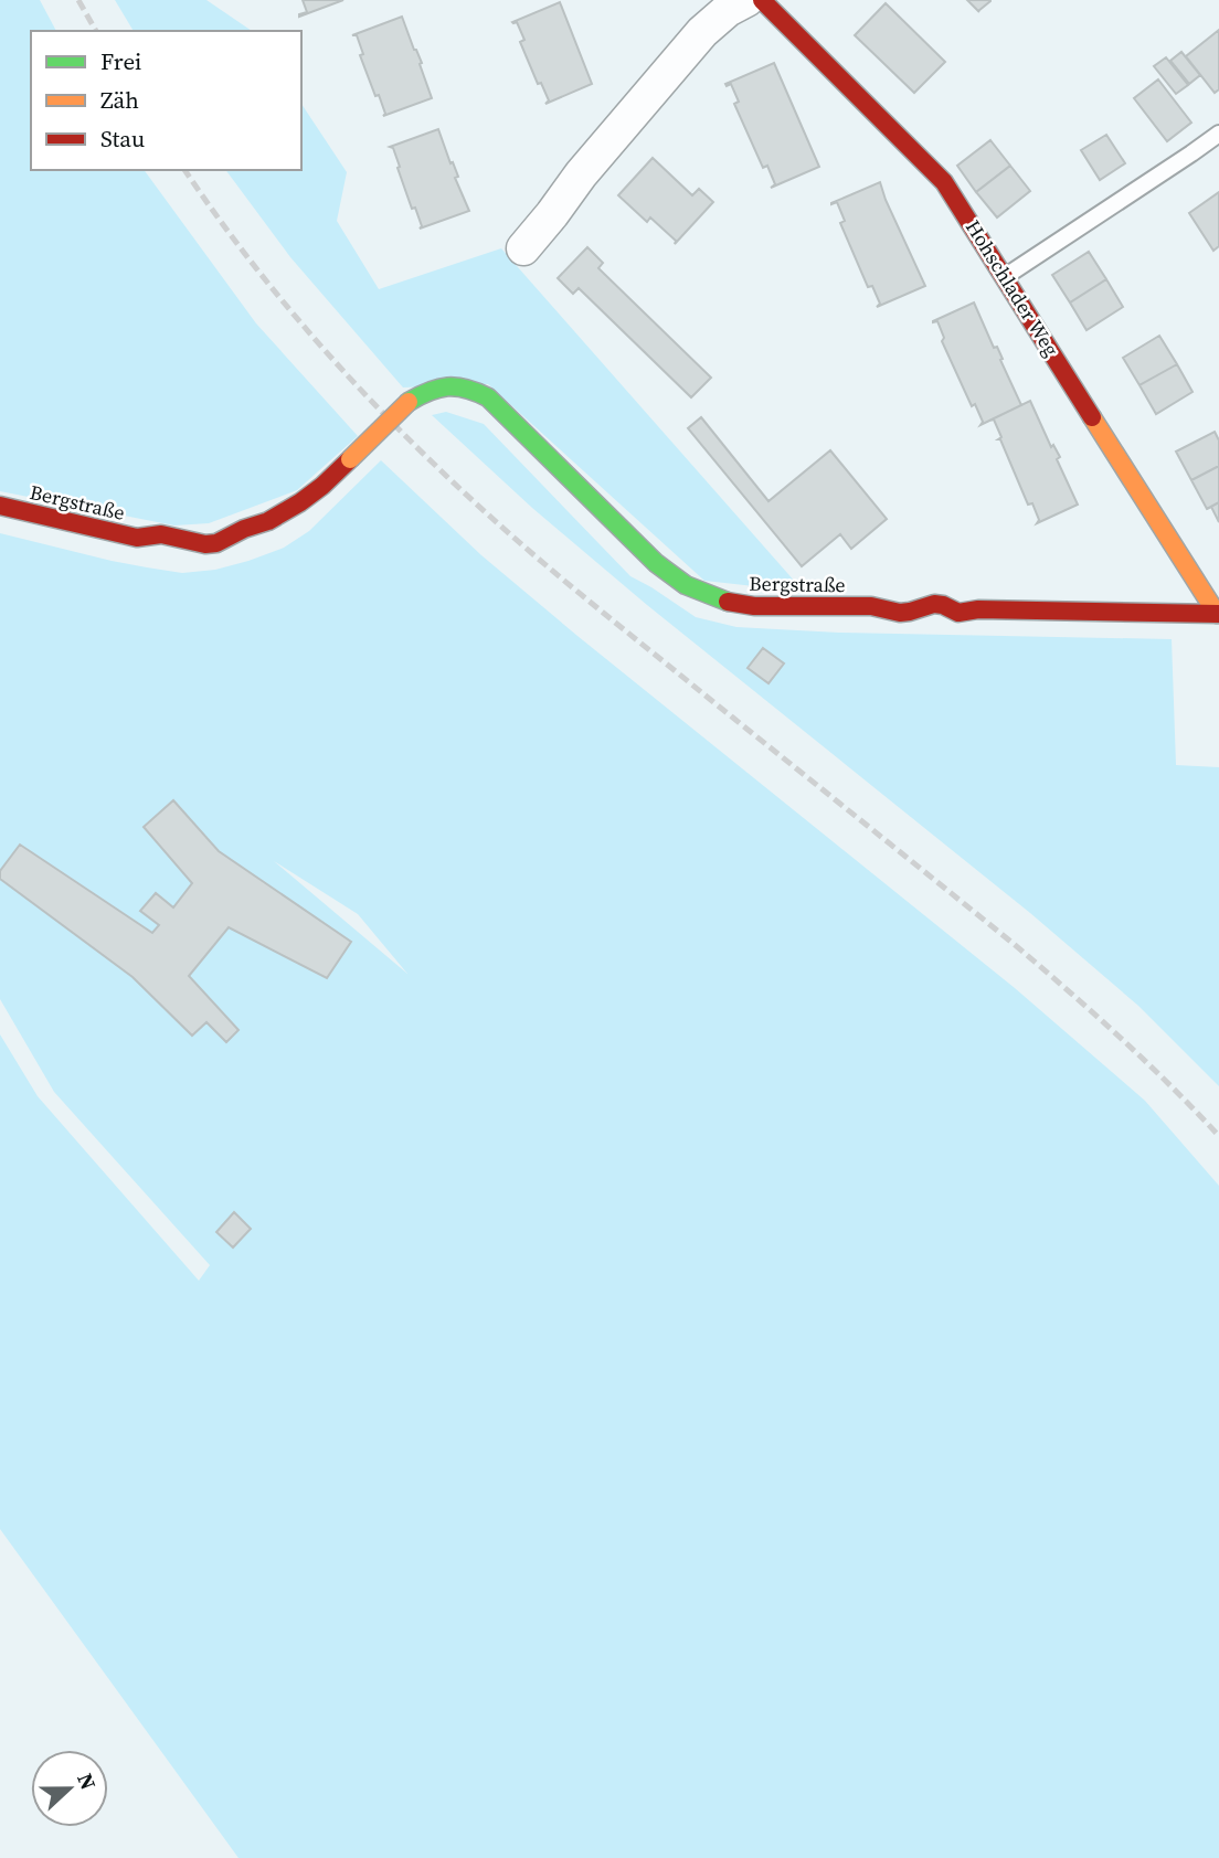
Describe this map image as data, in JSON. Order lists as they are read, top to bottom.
{
  "streets": {
    "street": ["Hohschlader Weg", "Bergstraße"]
  },
  "crossings": [
    ["Hohschlader Weg", "Bergstraße"]
  ],
  "legend": ["Frei", "Zäh", "Stau"],
  "north": "right"
}
